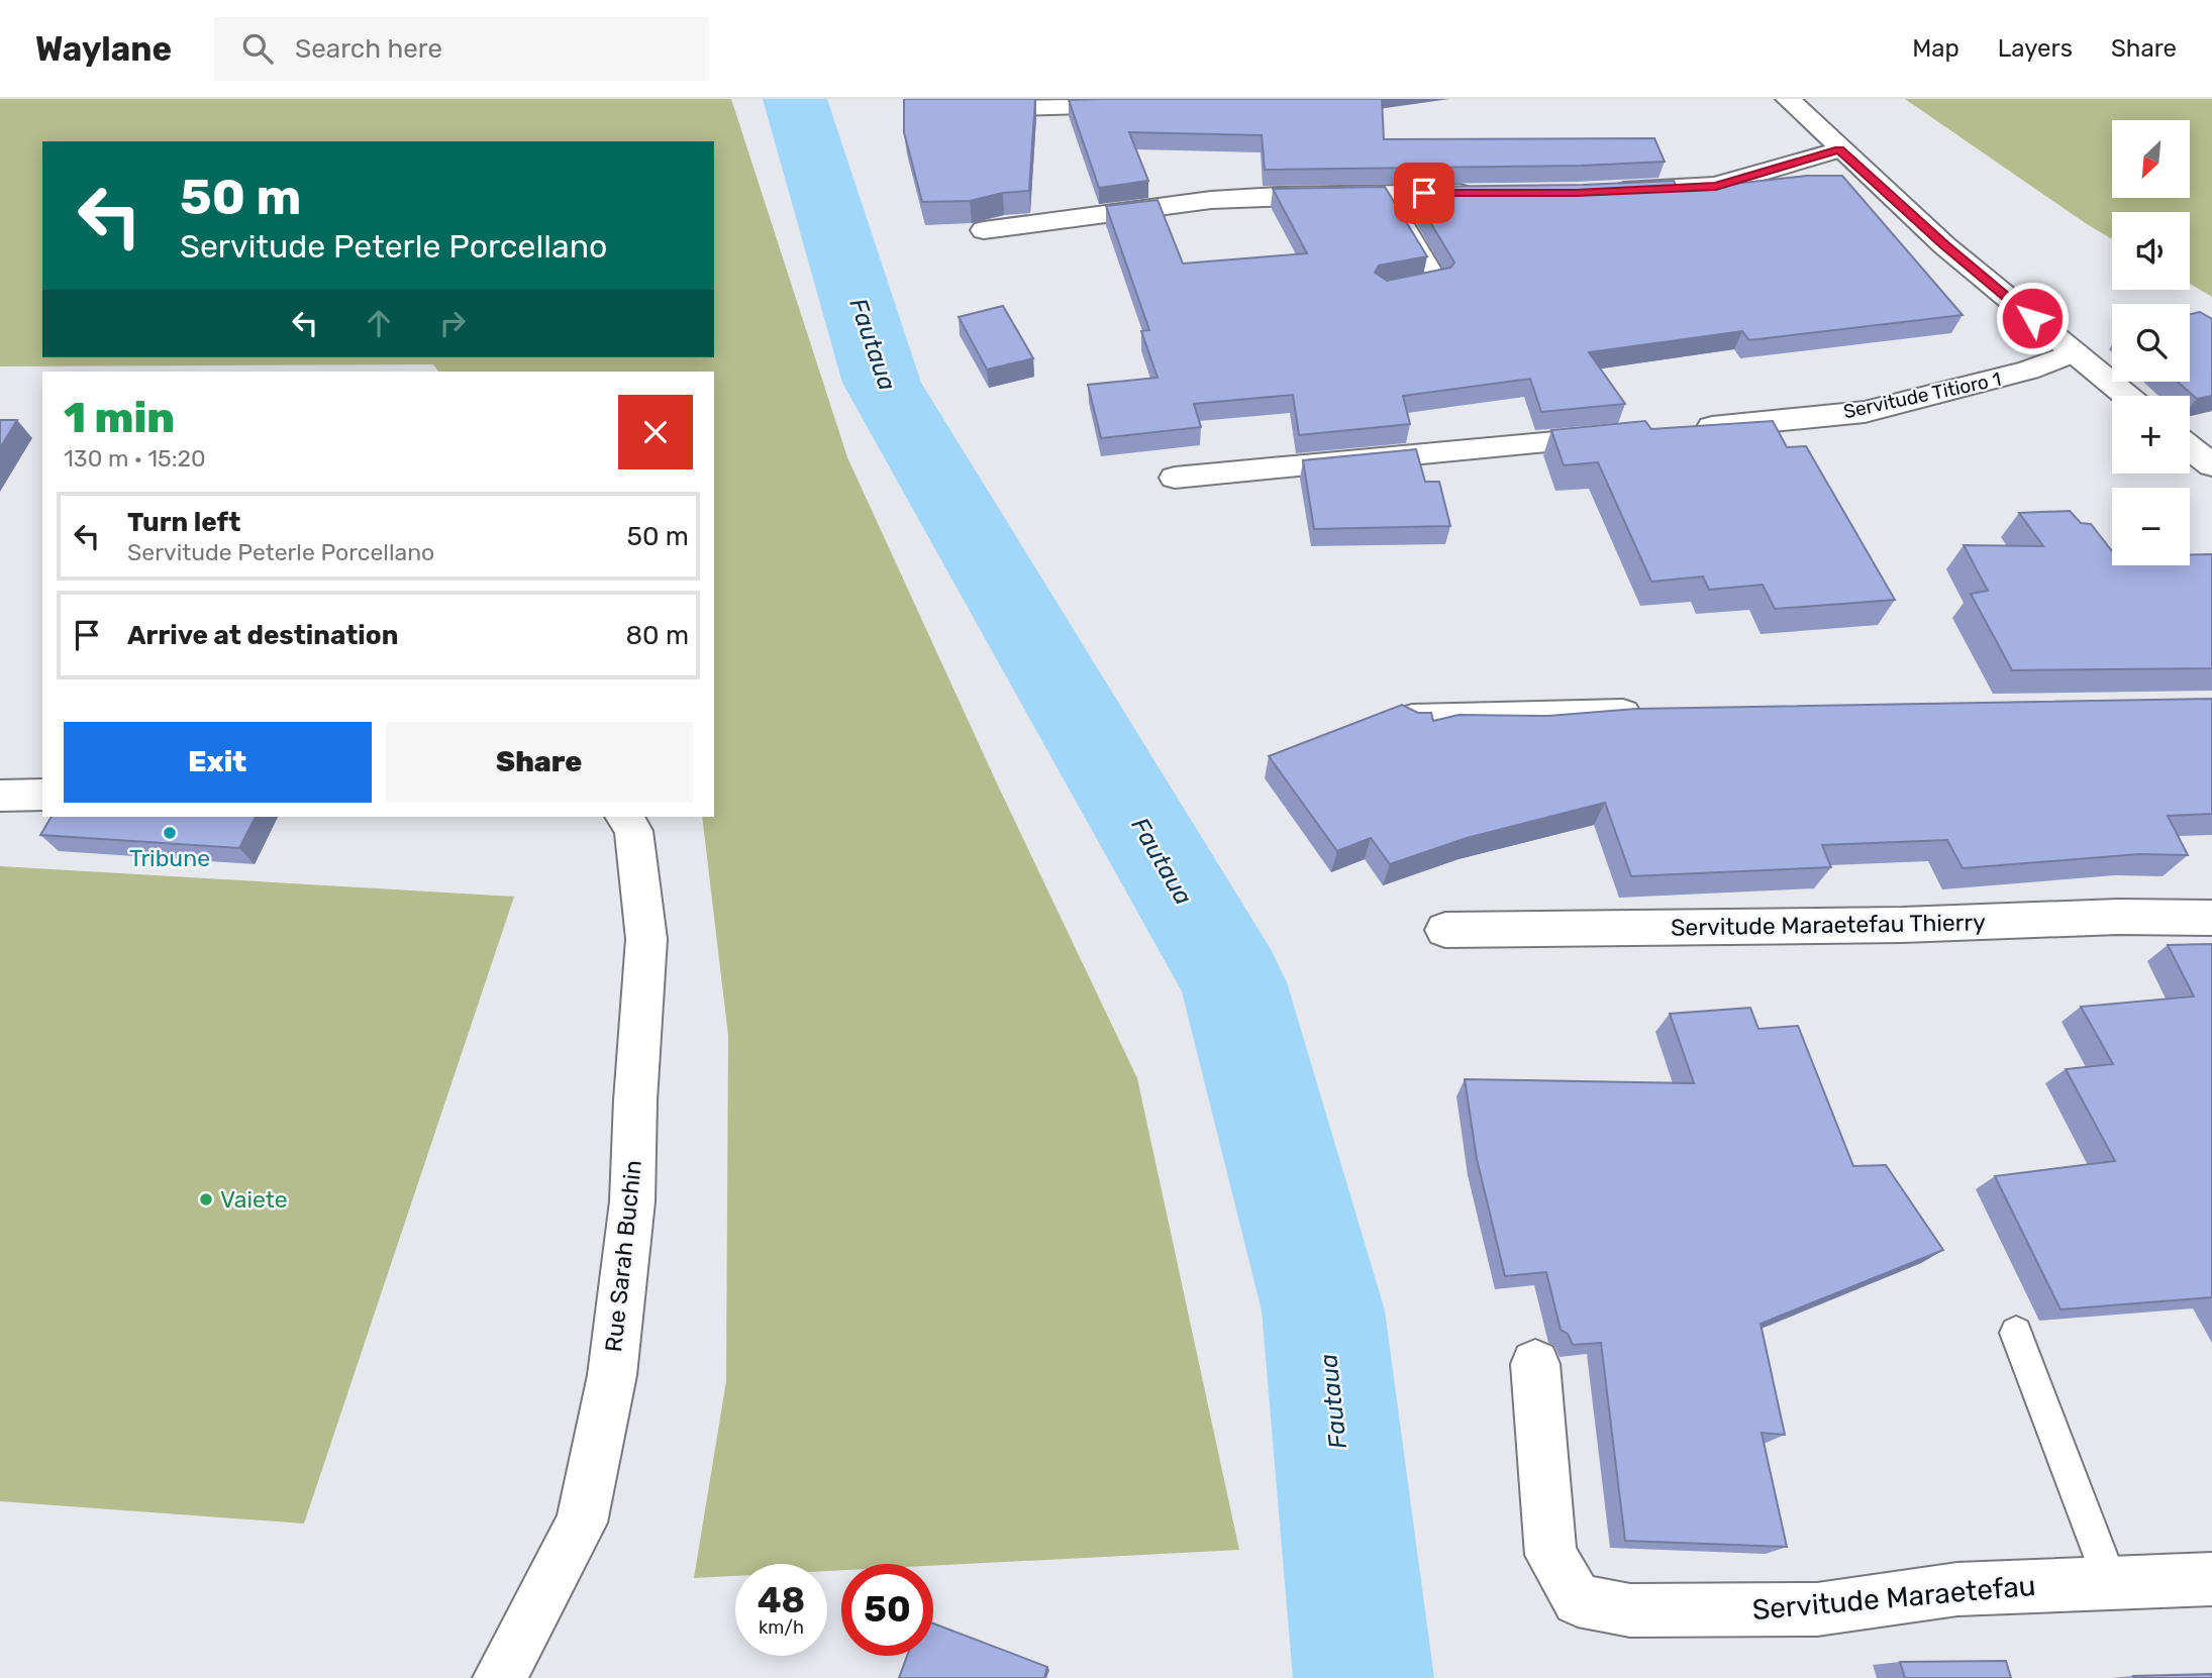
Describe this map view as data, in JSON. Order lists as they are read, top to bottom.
{
  "streets": {
    "street": [
      "Servitude Titioro 1",
      "Servitude Maraetefau Thierry",
      "Rue Sarah Buchin",
      "Servitude Maraetefau"
    ]
  },
  "water": ["Fautaua"],
  "places": ["Tribune", "Vaiete"],
  "north": "bottom left",
  "page": {
    "header": "Waylane",
    "search": "Search here",
    "nav": ["Map", "Layers", "Share"],
    "map_buttons": ["+", "−"],
    "turn": ["50 m", "Servitude Peterle Porcellano"],
    "heading": ["1 min", "130 m · 15:20"],
    "list": [
      {
        "name": "Turn left",
        "note": "Servitude Peterle Porcellano",
        "value": "50 m"
      },
      {
        "name": "Arrive at destination",
        "value": "80 m"
      }
    ],
    "buttons": ["Exit", "Share"],
    "speed": "48 km/h",
    "limit": "50"
  }
}
